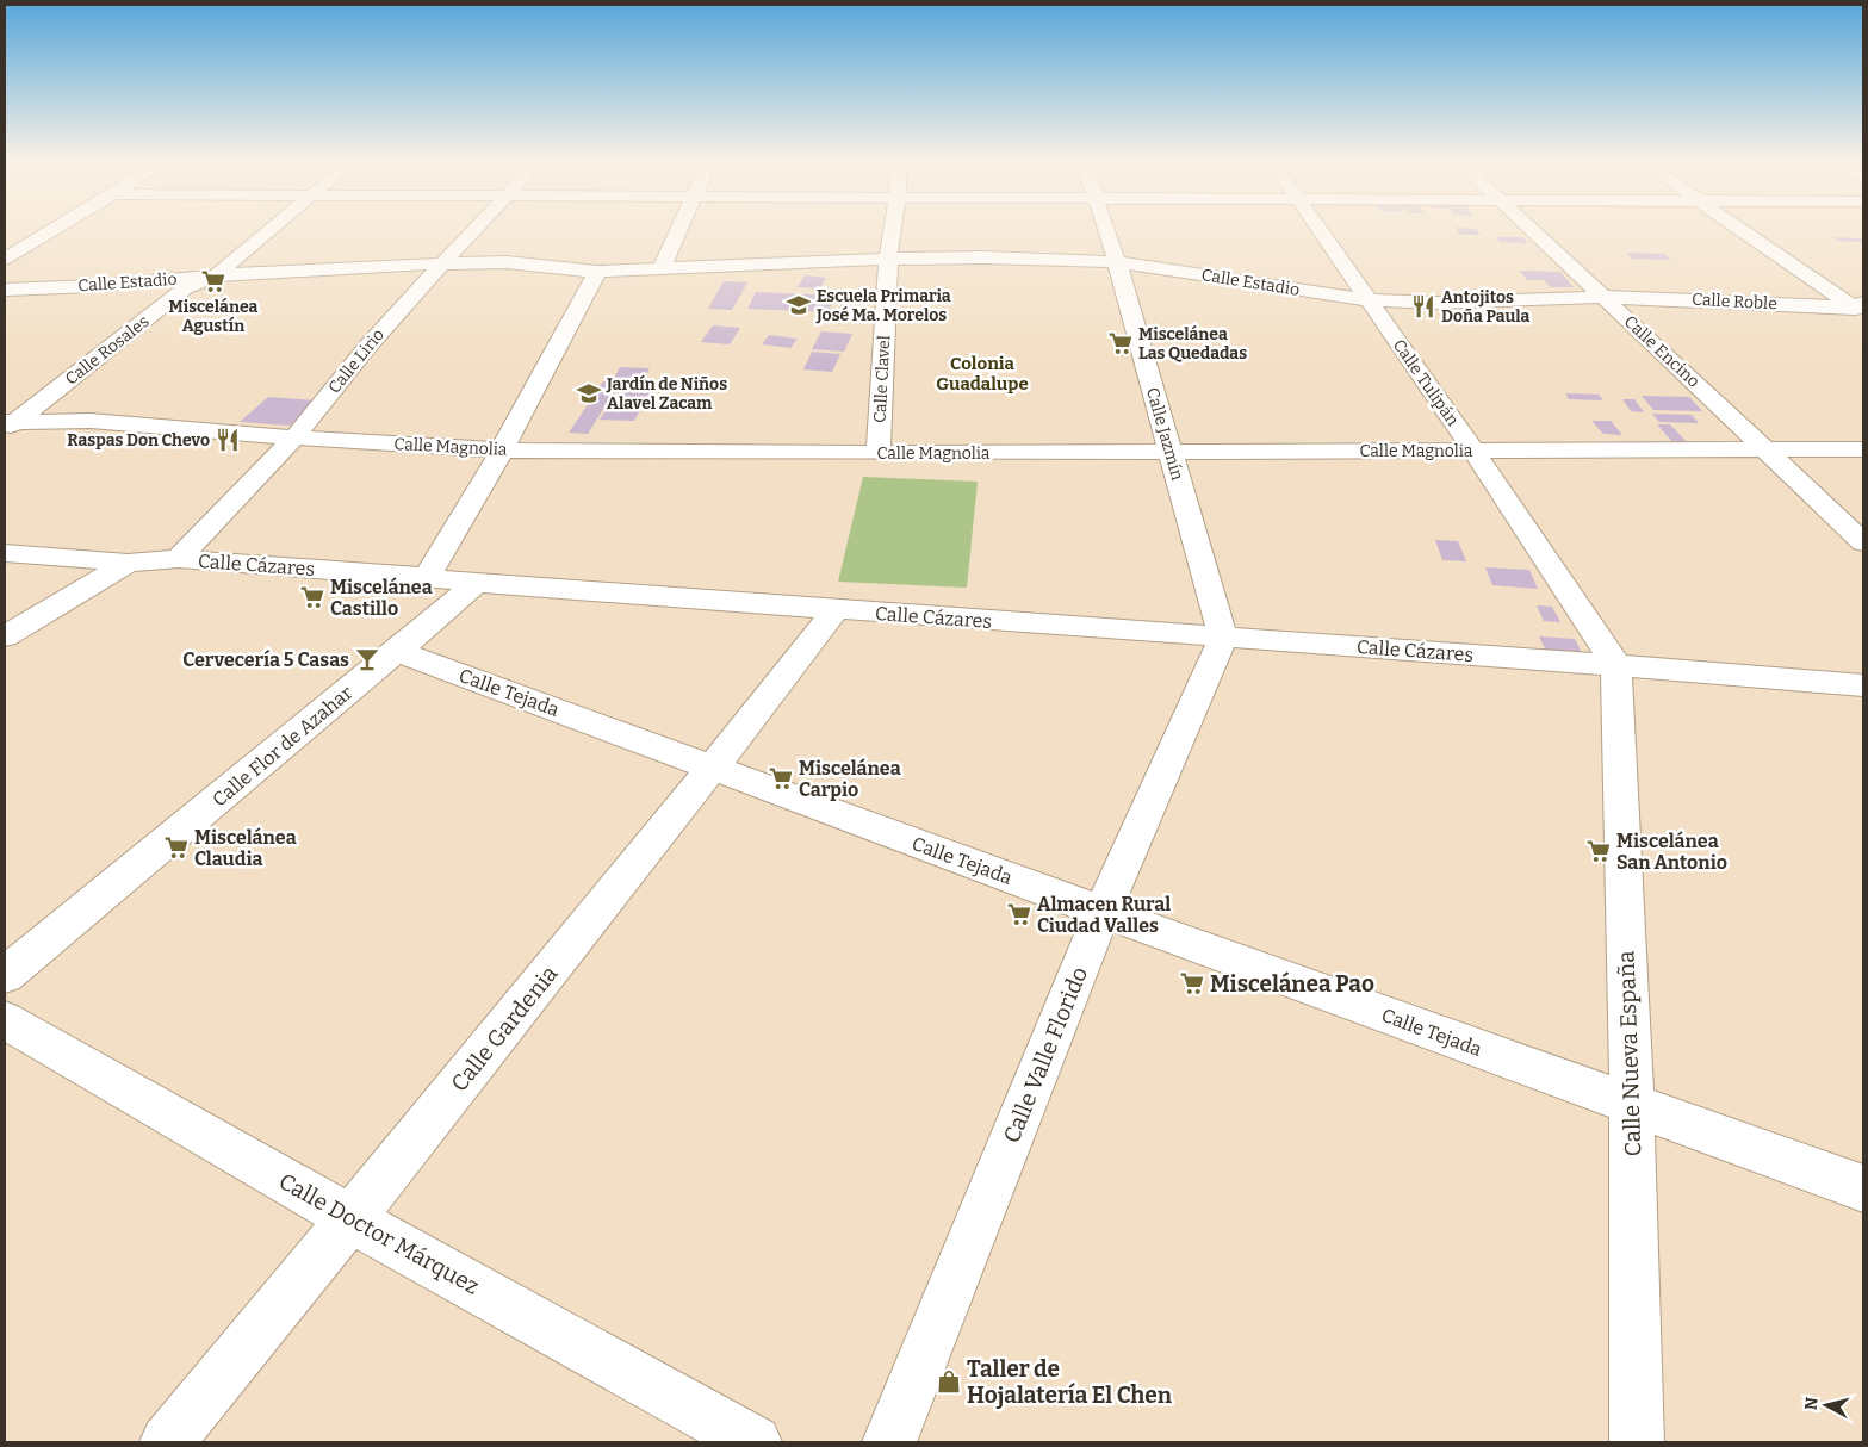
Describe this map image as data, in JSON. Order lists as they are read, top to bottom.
{
  "streets": {
    "street": [
      "Calle Estadio",
      "Calle Roble",
      "Calle Rosales",
      "Calle Encino",
      "Calle Lirio",
      "Calle Clavel",
      "Calle Tulipán",
      "Calle Jazmín",
      "Calle Magnolia",
      "Calle Cázares",
      "Calle Tejada",
      "Calle Flor de Azahar",
      "Calle Gardenia",
      "Calle Nueva España",
      "Calle Valle Florido",
      "Calle Doctor Márquez"
    ]
  },
  "crossings": [
    ["Calle Estadio", "Calle Roble"],
    ["Calle Estadio", "Calle Rosales"],
    ["Calle Estadio", "Calle Encino"],
    ["Calle Estadio", "Calle Lirio"],
    ["Calle Estadio", "Calle Clavel"],
    ["Calle Estadio", "Calle Tulipán"],
    ["Calle Estadio", "Calle Jazmín"],
    ["Calle Roble", "Calle Encino"],
    ["Calle Rosales", "Calle Magnolia"],
    ["Calle Encino", "Calle Magnolia"],
    ["Calle Lirio", "Calle Magnolia"],
    ["Calle Lirio", "Calle Cázares"],
    ["Calle Clavel", "Calle Magnolia"],
    ["Calle Tulipán", "Calle Magnolia"],
    ["Calle Tulipán", "Calle Cázares"],
    ["Calle Tulipán", "Calle Nueva España"],
    ["Calle Jazmín", "Calle Magnolia"],
    ["Calle Jazmín", "Calle Cázares"],
    ["Calle Jazmín", "Calle Valle Florido"],
    ["Calle Cázares", "Calle Flor de Azahar"],
    ["Calle Cázares", "Calle Gardenia"],
    ["Calle Cázares", "Calle Nueva España"],
    ["Calle Cázares", "Calle Valle Florido"],
    ["Calle Tejada", "Calle Flor de Azahar"],
    ["Calle Tejada", "Calle Gardenia"],
    ["Calle Tejada", "Calle Nueva España"],
    ["Calle Tejada", "Calle Valle Florido"],
    ["Calle Gardenia", "Calle Doctor Márquez"]
  ],
  "districts": ["Colonia Guadalupe"],
  "places": {
    "supermarket": [
      "Miscelánea Agustín",
      "Miscelánea Las Quedadas",
      "Miscelánea Castillo",
      "Miscelánea Carpio",
      "Miscelánea Claudia",
      "Miscelánea San Antonio",
      "Almacen Rural Ciudad Valles",
      "Miscelánea Pao"
    ],
    "school or university": ["Escuela Primaria José Ma. Morelos", "Jardín de Niños Alavel Zacam"],
    "restaurant": ["Antojitos Doña Paula", "Raspas Don Chevo"],
    "bar": ["Cervecería 5 Casas"],
    "shop": ["Taller de Hojalatería El Chen"]
  },
  "north": "left"
}
